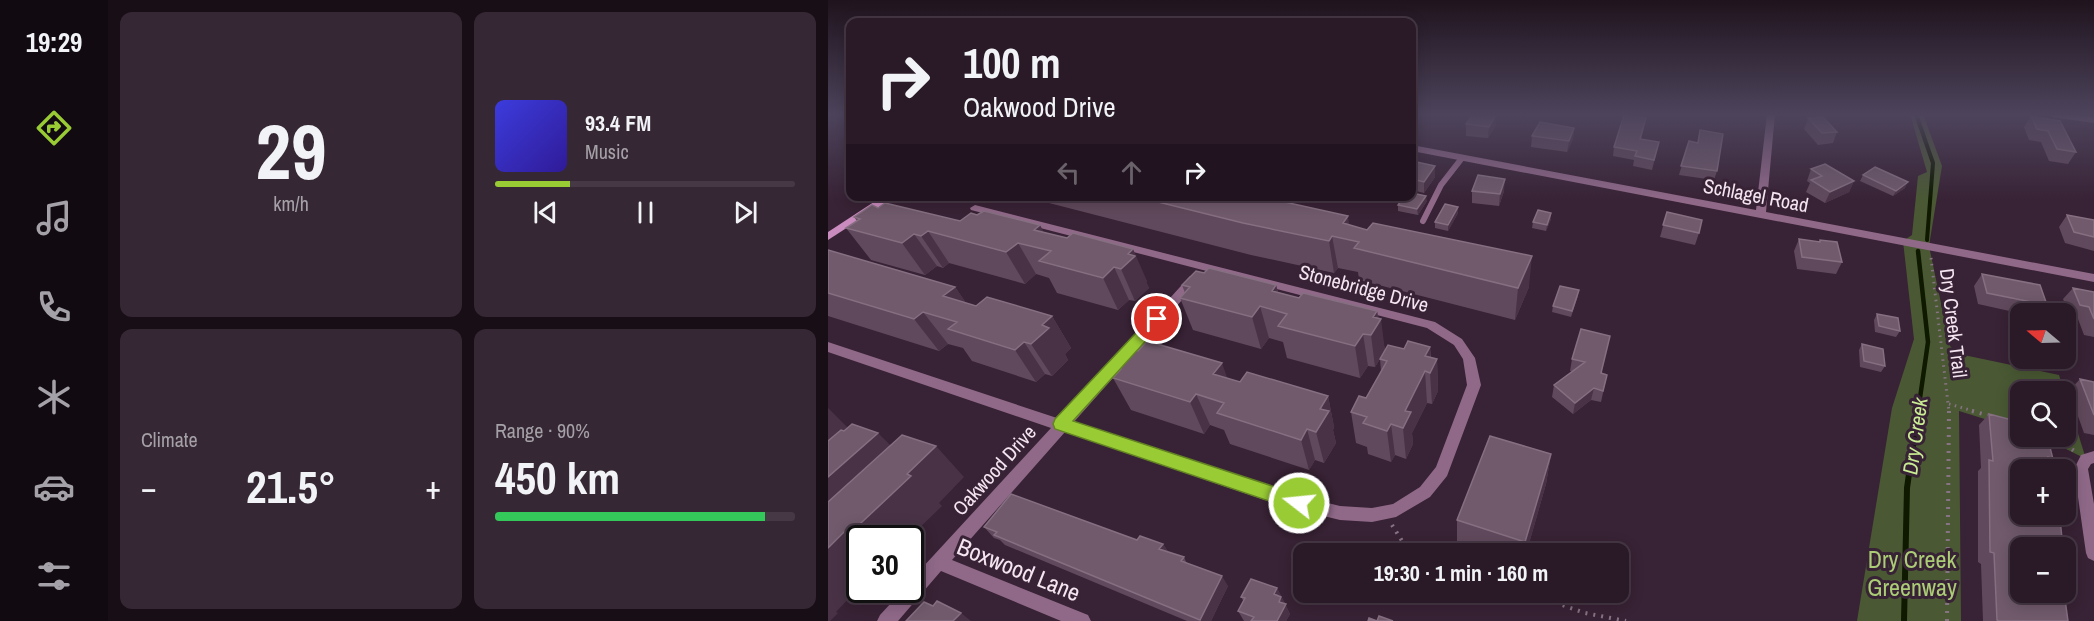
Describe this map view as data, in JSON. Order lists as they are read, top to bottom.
{
  "streets": {
    "street": [
      "Schlagel Road",
      "Stonebridge Drive",
      "Oakwood Drive",
      "Boxwood Lane"
    ],
    "path": ["Dry Creek Trail"]
  },
  "crossings": [
    ["Schlagel Road", "Dry Creek Trail"],
    ["Stonebridge Drive", "Oakwood Drive"],
    ["Oakwood Drive", "Boxwood Lane"]
  ],
  "water": ["Dry Creek"],
  "parks": ["Dry Creek Greenway"],
  "north": "left",
  "page": {
    "tabs": "19:29",
    "tile": [
      ["29", "km/h"],
      "Climate",
      ["Range · 90%", "450 km"]
    ],
    "turn": ["100 m", "Oakwood Drive"],
    "song": ["93.4 FM", "Music"],
    "map_buttons": ["+", "−"],
    "heat": ["−", "21.5°", "+"],
    "limit": "30",
    "trip": "19:30 · 1 min · 160 m"
  }
}
